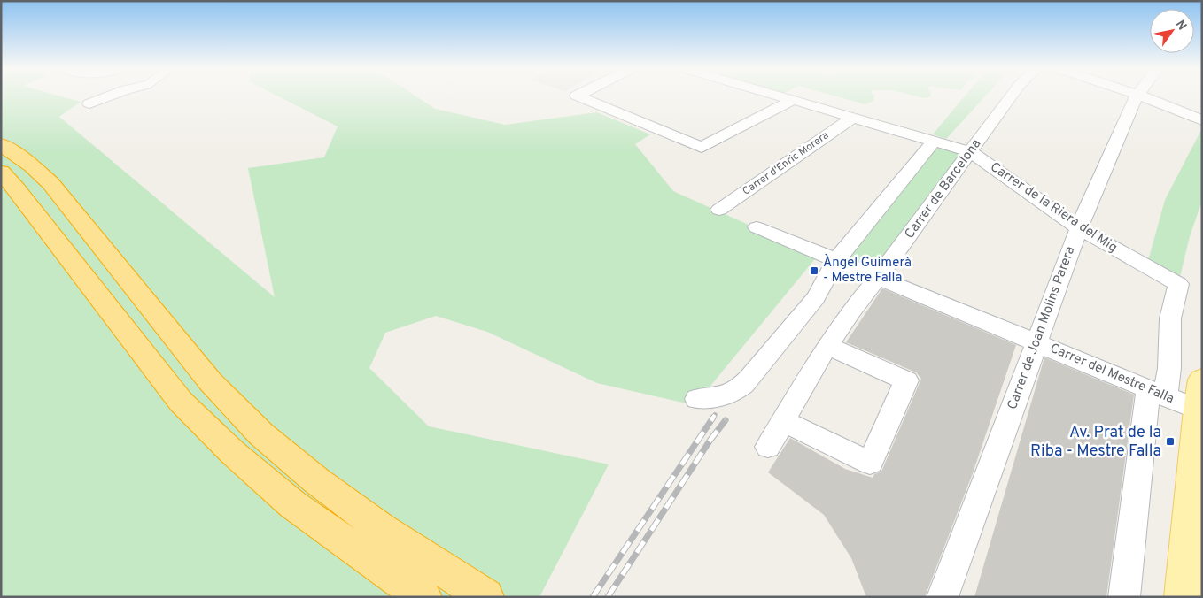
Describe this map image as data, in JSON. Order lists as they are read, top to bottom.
{
  "streets": {
    "street": [
      "Carrer d'Enric Morera",
      "Carrer de Barcelona",
      "Carrer de la Riera del Mig",
      "Carrer de Joan Molins Parera",
      "Carrer del Mestre Falla"
    ]
  },
  "crossings": [
    ["Carrer d'Enric Morera", "Carrer de la Riera del Mig"],
    ["Carrer de Barcelona", "Carrer de la Riera del Mig"],
    ["Carrer de Barcelona", "Carrer del Mestre Falla"],
    ["Carrer de la Riera del Mig", "Carrer de Joan Molins Parera"],
    ["Carrer de la Riera del Mig", "Carrer del Mestre Falla"],
    ["Carrer de Joan Molins Parera", "Carrer del Mestre Falla"]
  ],
  "places": {
    "transit": ["Àngel Guimerà - Mestre Falla", "Av. Prat de la Riba - Mestre Falla"]
  },
  "north": "top right"
}
